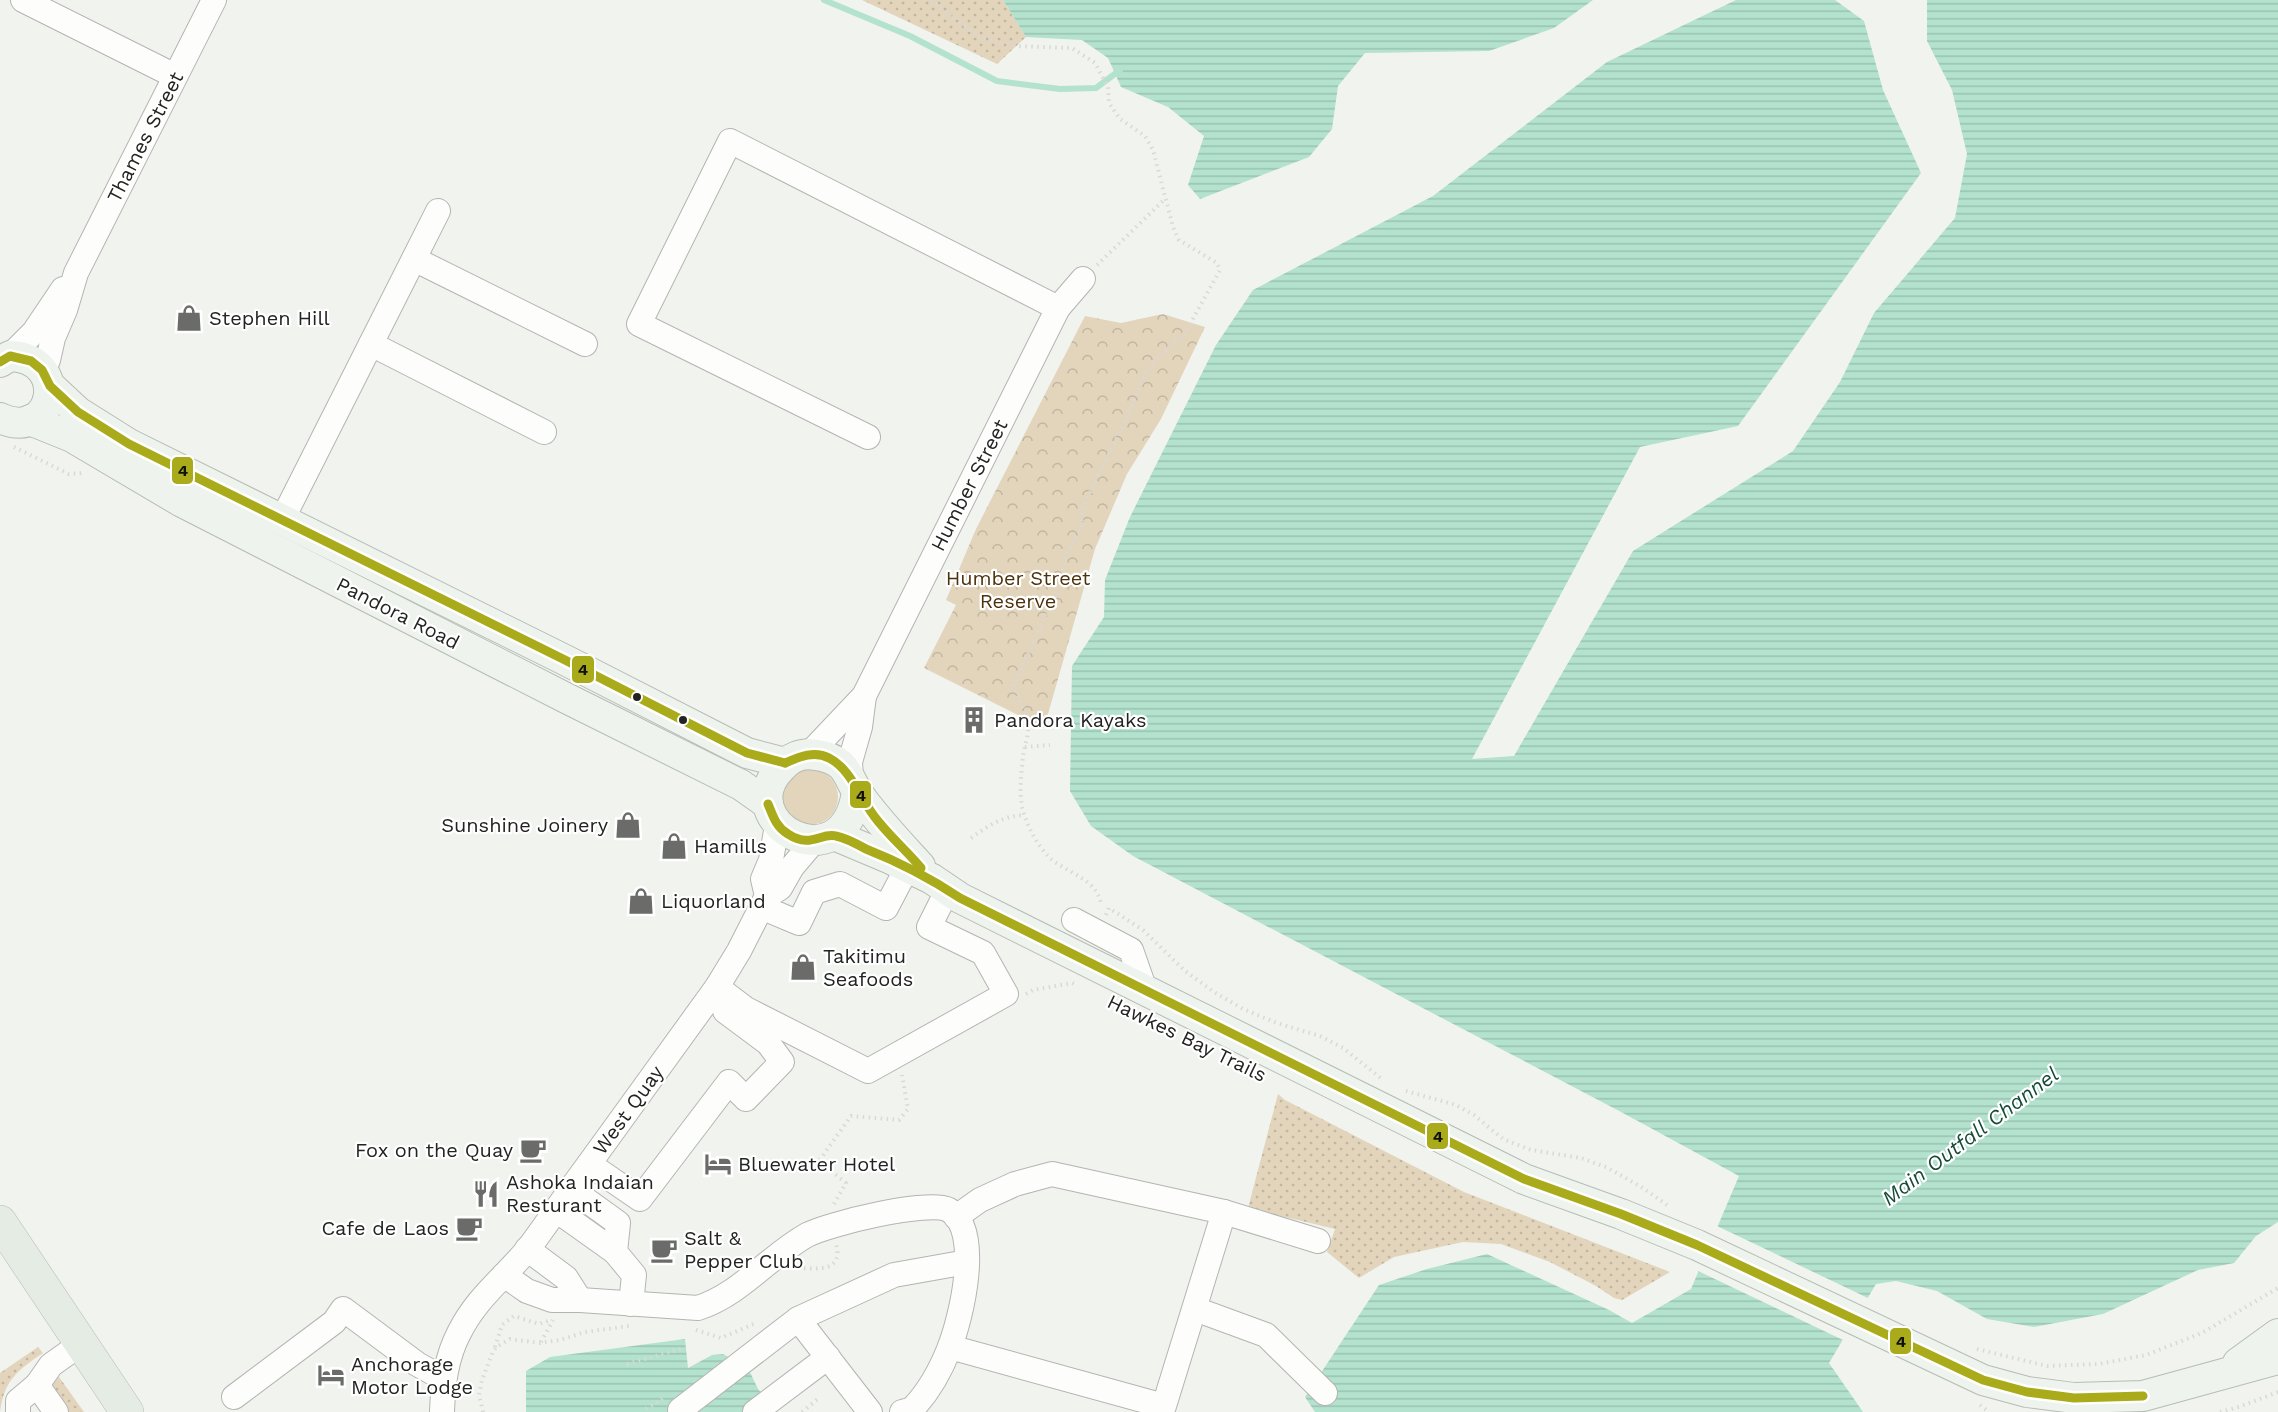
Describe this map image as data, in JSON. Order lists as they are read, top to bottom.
{
  "streets": {
    "main road": ["Pandora Road"],
    "street": ["Thames Street", "Humber Street", "West Quay"],
    "path": ["Hawkes Bay Trails"]
  },
  "crossings": [
    ["Thames Street", "Pandora Road"],
    ["Humber Street", "Pandora Road"],
    ["Humber Street", "West Quay"],
    ["Pandora Road", "West Quay"]
  ],
  "water": ["Main Outfall Channel"],
  "parks": ["Humber Street Reserve"],
  "places": {
    "shop": [
      "Stephen Hill",
      "Sunshine Joinery",
      "Hamills",
      "Liquorland",
      "Takitimu Seafoods"
    ],
    "building": ["Pandora Kayaks"],
    "cafe": ["Fox on the Quay", "Cafe de Laos", "Salt & Pepper Club"],
    "hotel": ["Bluewater Hotel", "Anchorage Motor Lodge"],
    "restaurant": ["Ashoka Indaian Resturant"]
  },
  "lines": ["transit line 4"]
}
